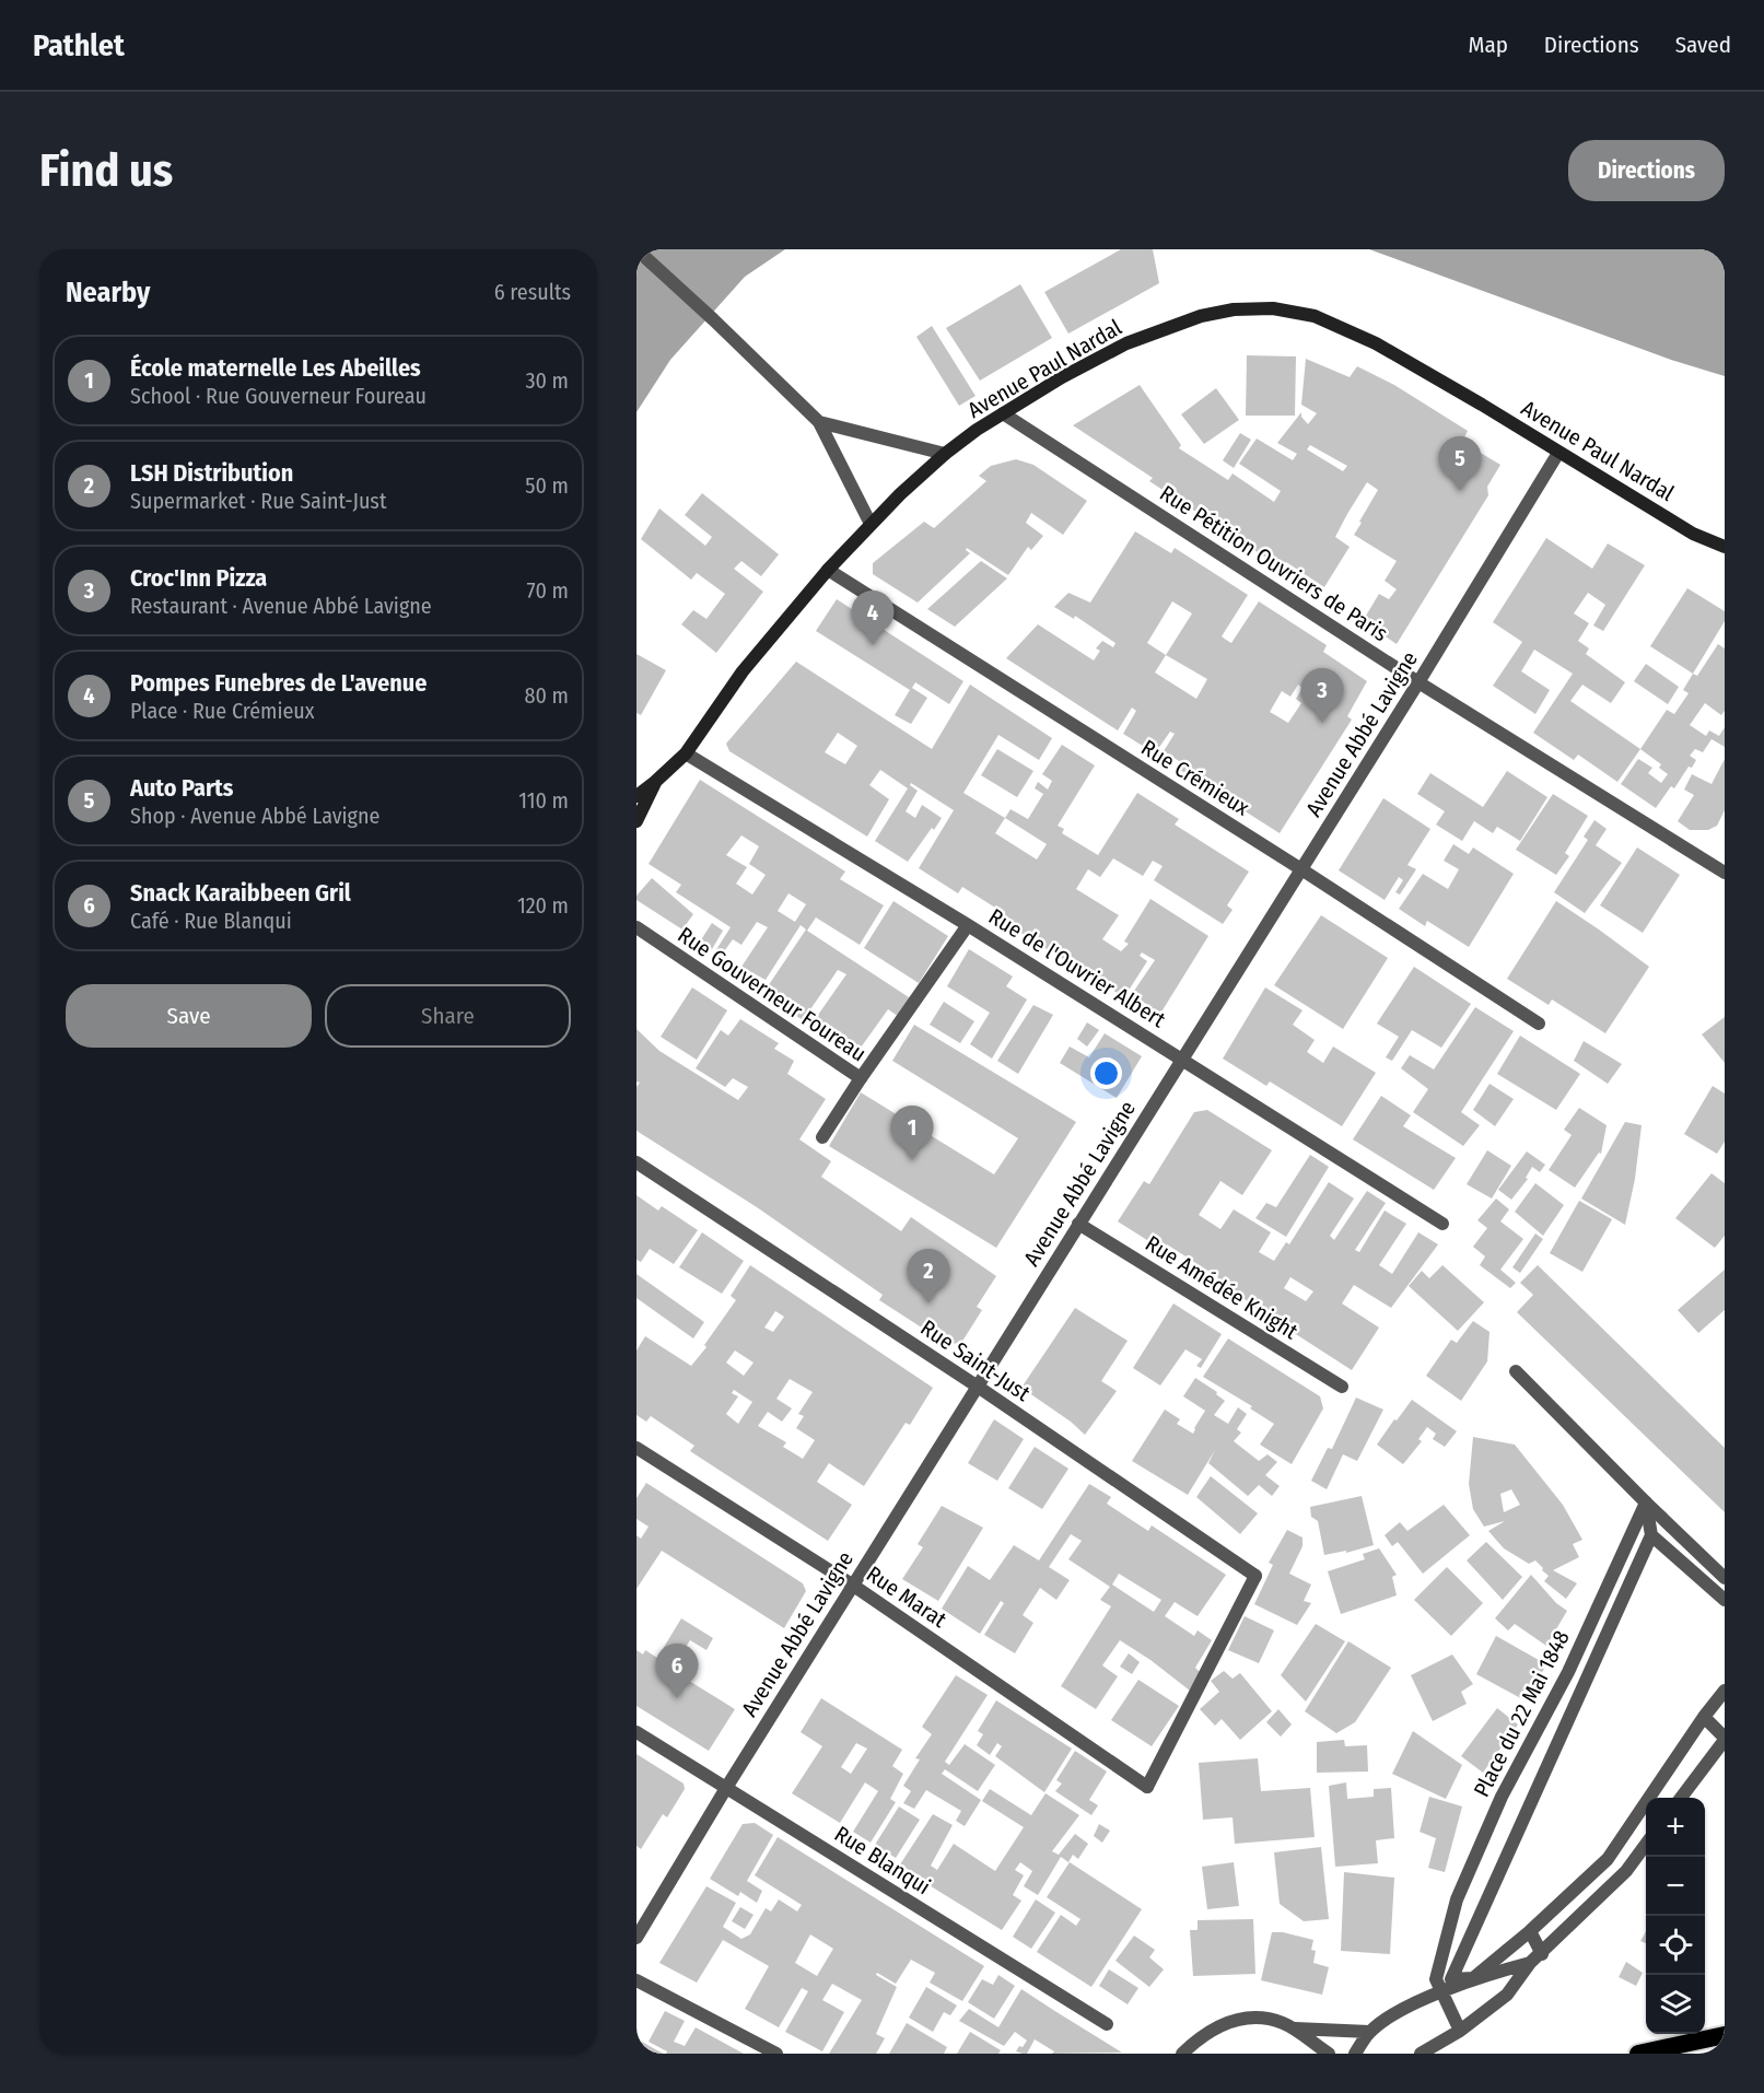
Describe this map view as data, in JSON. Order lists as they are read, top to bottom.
{
  "streets": {
    "main road": ["Avenue Paul Nardal"],
    "street": [
      "Rue Pétition Ouvriers de Paris",
      "Avenue Abbé Lavigne",
      "Rue Crémieux",
      "Rue de l'Ouvrier Albert",
      "Rue Gouverneur Foureau",
      "Rue Amédée Knight",
      "Rue Saint-Just",
      "Rue Marat",
      "Place du 22 Mai 1848",
      "Rue Blanqui"
    ]
  },
  "crossings": [
    ["Avenue Paul Nardal", "Rue Pétition Ouvriers de Paris"],
    ["Avenue Paul Nardal", "Avenue Abbé Lavigne"],
    ["Avenue Paul Nardal", "Rue Crémieux"],
    ["Avenue Paul Nardal", "Rue de l'Ouvrier Albert"],
    ["Rue Pétition Ouvriers de Paris", "Avenue Abbé Lavigne"],
    ["Avenue Abbé Lavigne", "Rue Crémieux"],
    ["Avenue Abbé Lavigne", "Rue de l'Ouvrier Albert"],
    ["Avenue Abbé Lavigne", "Rue Amédée Knight"],
    ["Avenue Abbé Lavigne", "Rue Saint-Just"],
    ["Avenue Abbé Lavigne", "Rue Marat"],
    ["Avenue Abbé Lavigne", "Rue Blanqui"],
    ["Rue Saint-Just", "Rue Marat"]
  ],
  "page": {
    "header": "Pathlet",
    "nav": ["Map", "Directions", "Saved"],
    "buttons": [
      "Directions",
      ["Save", "Share"]
    ],
    "title": "Find us",
    "heading": ["Nearby", "6 results"],
    "list": [
      {
        "mark": "1",
        "name": "École maternelle Les Abeilles",
        "note": "School · Rue Gouverneur Foureau",
        "value": "30 m"
      },
      {
        "mark": "2",
        "name": "LSH Distribution",
        "note": "Supermarket · Rue Saint-Just",
        "value": "50 m"
      },
      {
        "mark": "3",
        "name": "Croc'Inn Pizza",
        "note": "Restaurant · Avenue Abbé Lavigne",
        "value": "70 m"
      },
      {
        "mark": "4",
        "name": "Pompes Funebres de L'avenue",
        "note": "Place · Rue Crémieux",
        "value": "80 m"
      },
      {
        "mark": "5",
        "name": "Auto Parts",
        "note": "Shop · Avenue Abbé Lavigne",
        "value": "110 m"
      },
      {
        "mark": "6",
        "name": "Snack Karaibbeen Gril",
        "note": "Café · Rue Blanqui",
        "value": "120 m"
      }
    ],
    "pins": [
      "5",
      "4",
      "3",
      "1",
      "2",
      "6"
    ],
    "map_buttons": ["+", "−"]
  }
}
